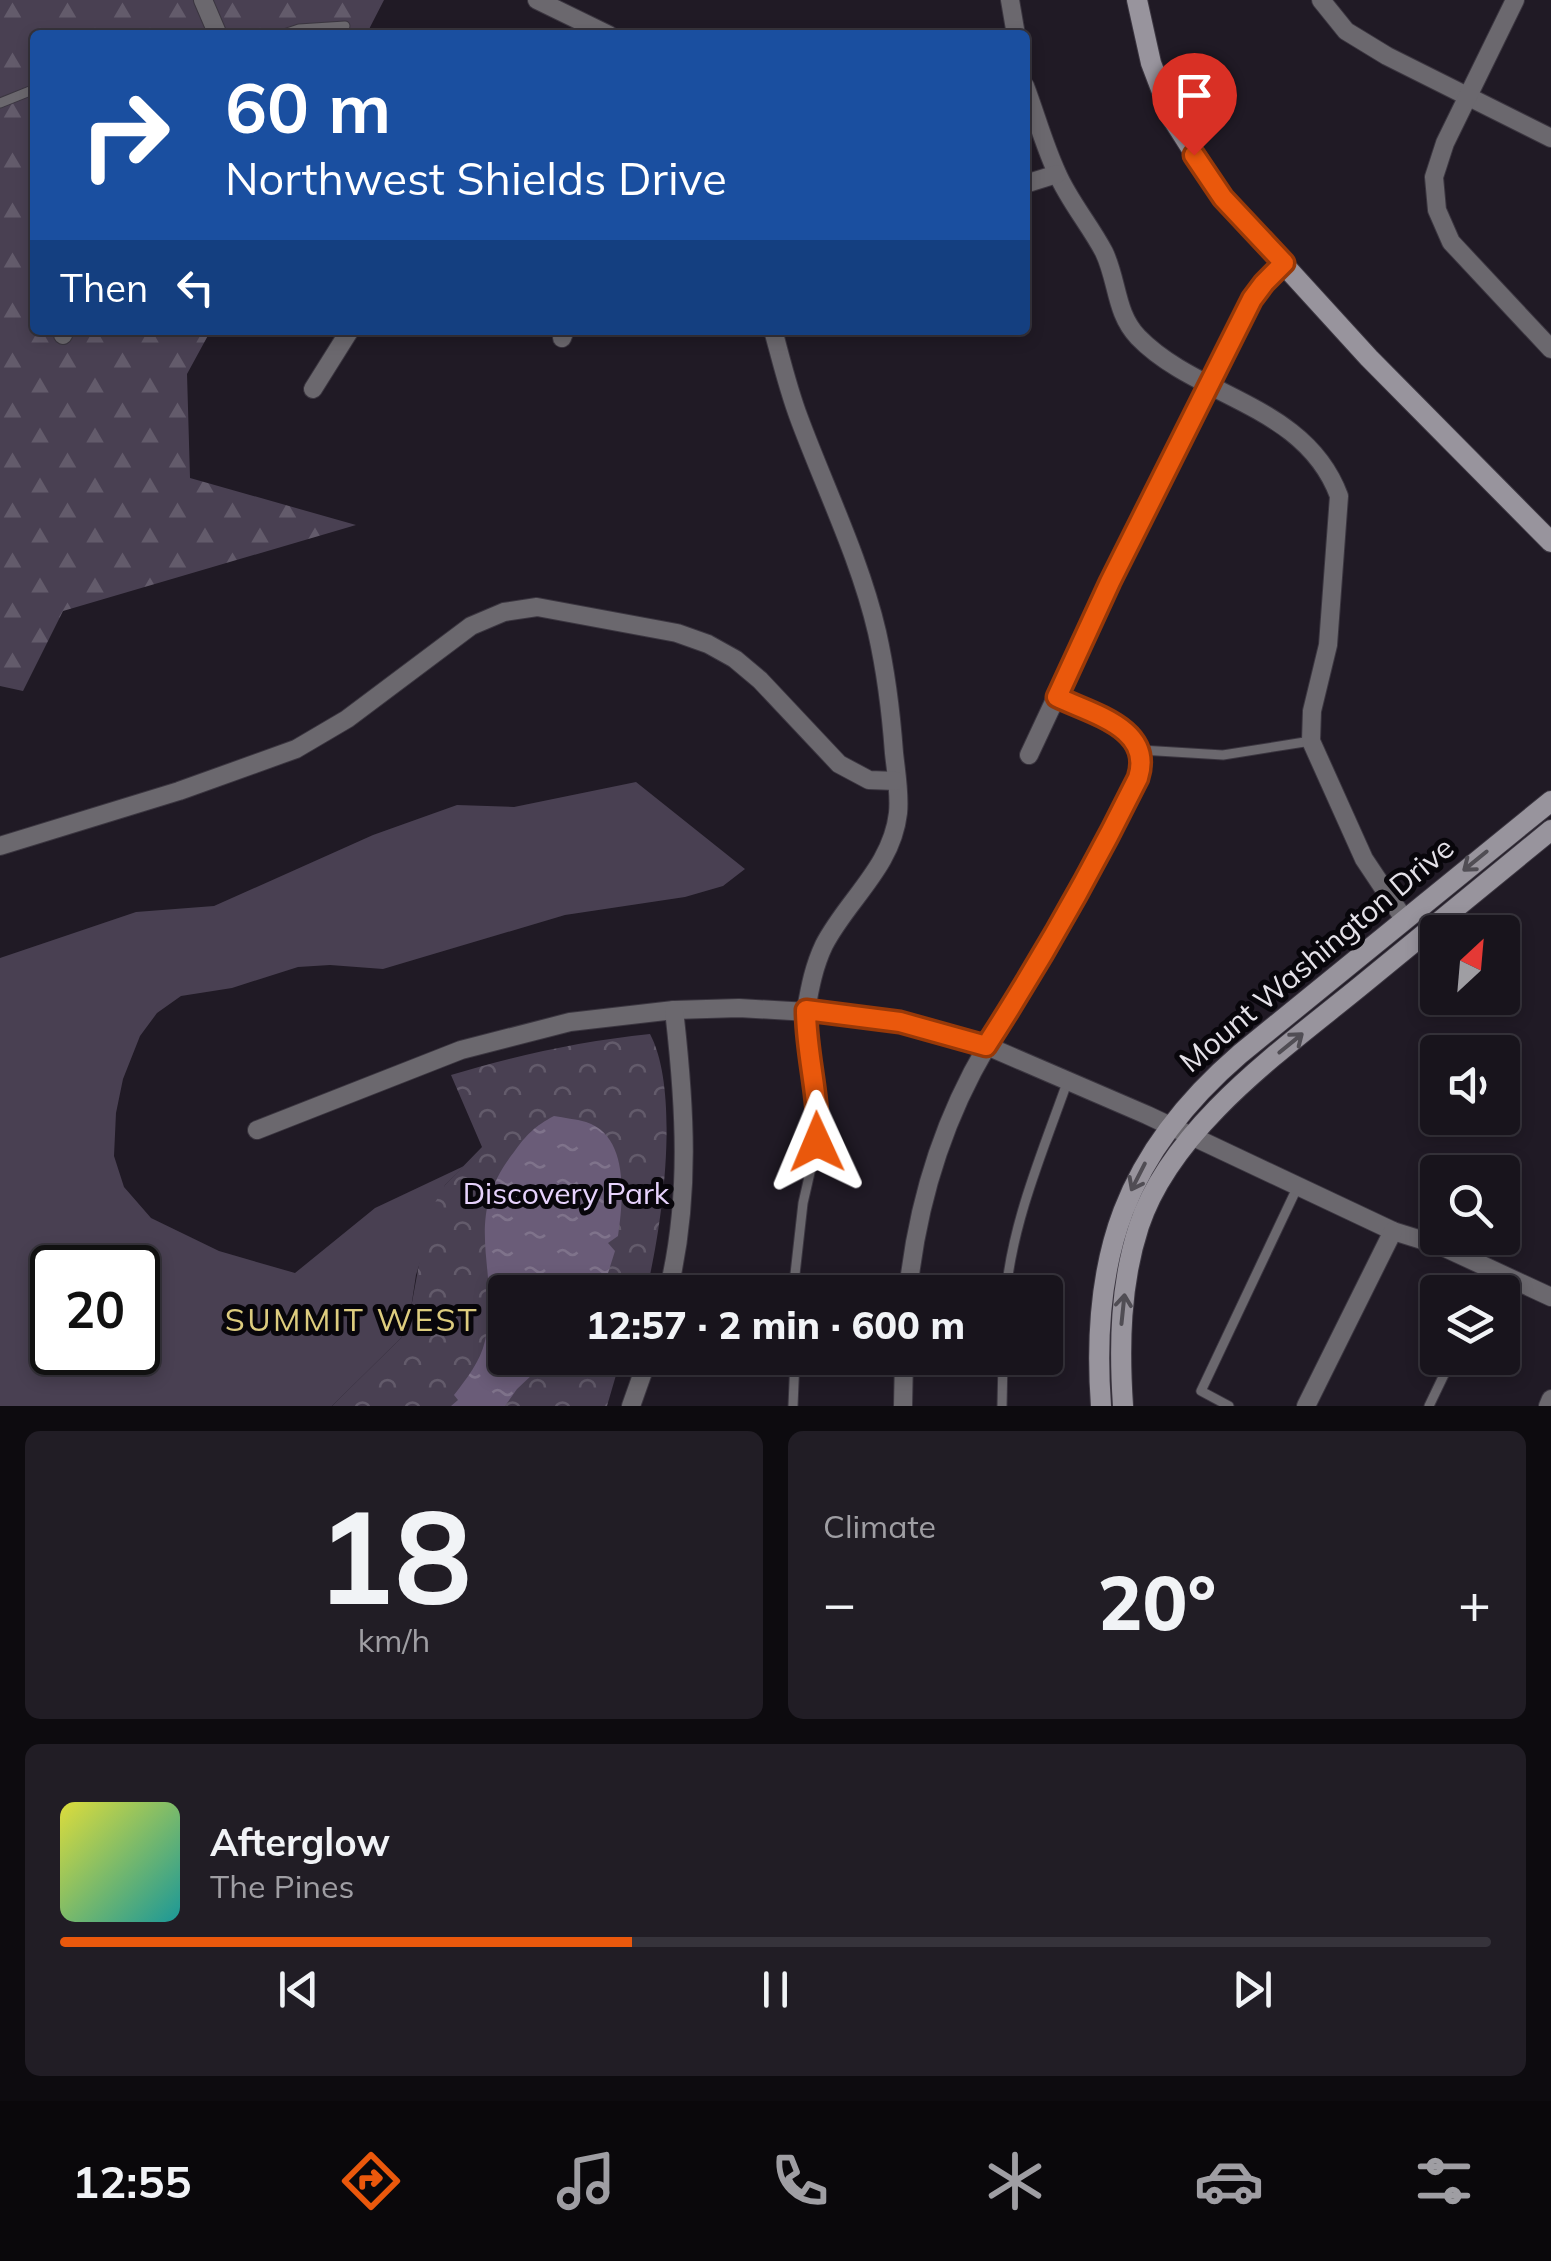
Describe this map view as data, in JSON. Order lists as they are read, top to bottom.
{
  "streets": {
    "main road": ["Mount Washington Drive"]
  },
  "districts": ["SUMMIT WEST"],
  "parks": ["Discovery Park"],
  "north": "top right",
  "page": {
    "turn": ["60 m", "Northwest Shields Drive"],
    "then": "Then",
    "limit": "20",
    "trip": "12:57 · 2 min · 600 m",
    "tile": [
      ["18", "km/h"],
      "Climate"
    ],
    "heat": ["−", "20°", "+"],
    "song": ["Afterglow", "The Pines"],
    "tabs": "12:55"
  }
}
